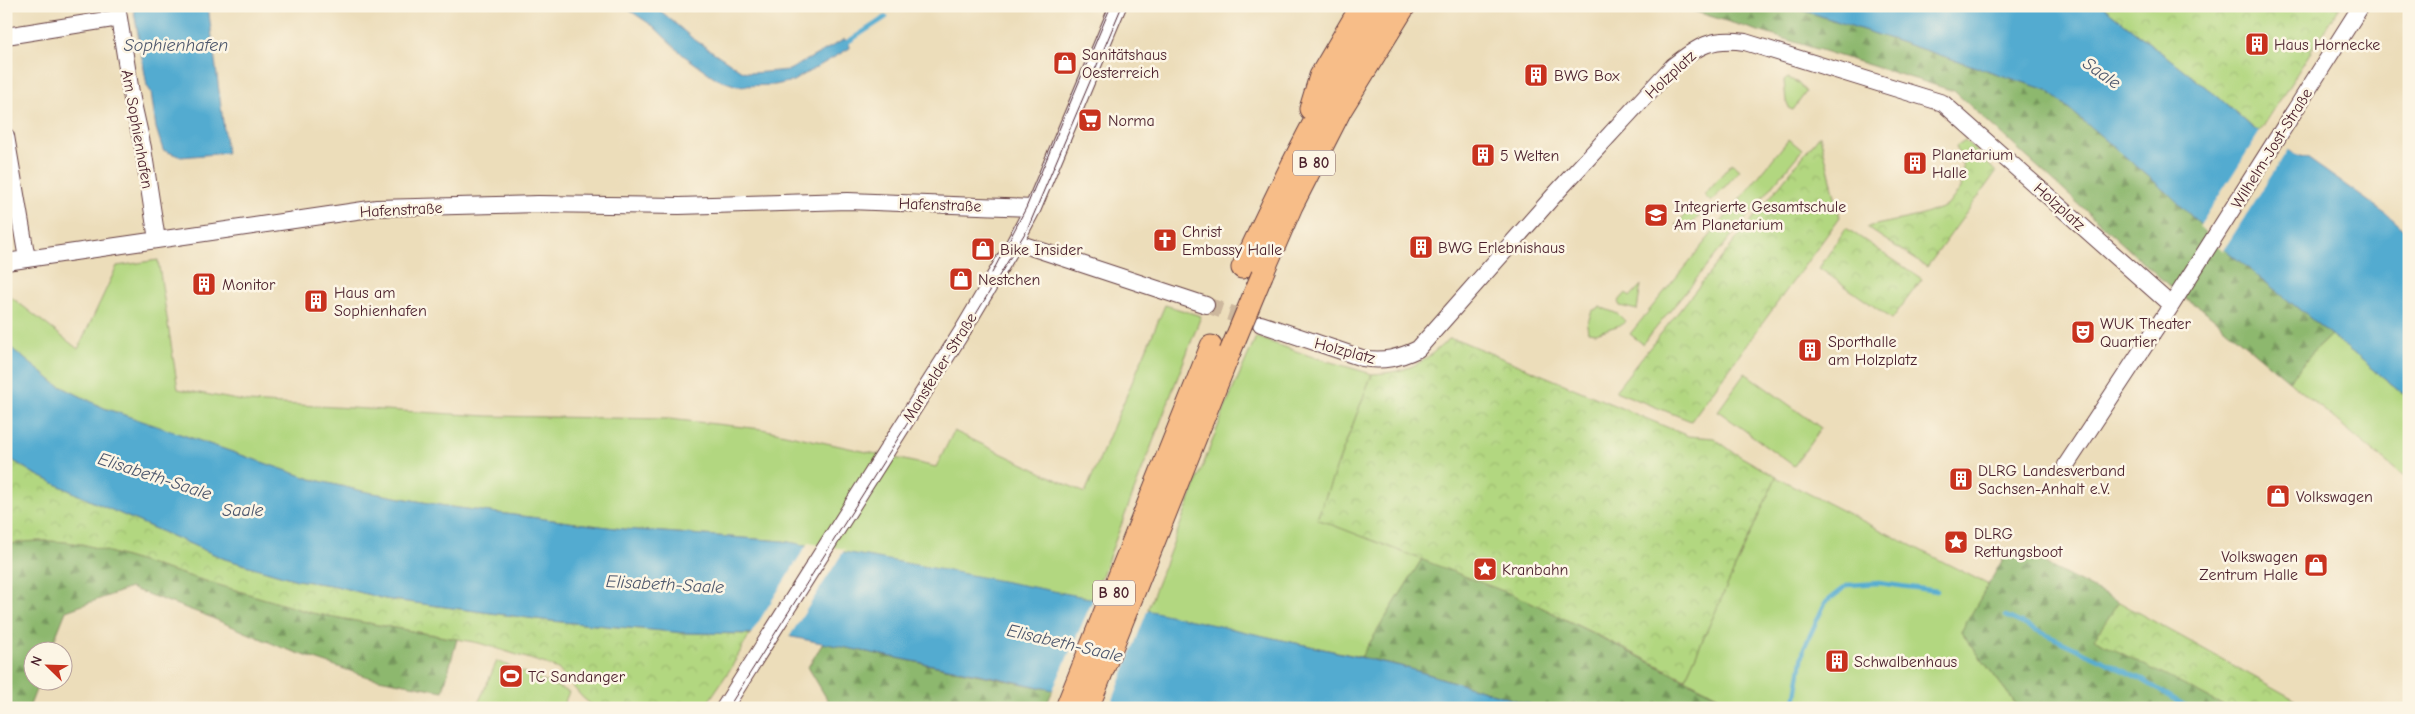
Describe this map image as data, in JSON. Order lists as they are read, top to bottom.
{
  "streets": {
    "main road": ["B 80"],
    "street": [
      "Holzplatz",
      "Am Sophienhafen",
      "Wilhelm-Jost-Straße",
      "Hafenstraße",
      "Mansfelder Straße"
    ]
  },
  "crossings": [
    ["Holzplatz", "Wilhelm-Jost-Straße"],
    ["Am Sophienhafen", "Hafenstraße"],
    ["Hafenstraße", "Mansfelder Straße"]
  ],
  "water": ["Sophienhafen", "Saale", "Elisabeth-Saale"],
  "places": {
    "building": [
      "Haus Hornecke",
      "BWG Box",
      "5 Welten",
      "Planetarium Halle",
      "BWG Erlebnishaus",
      "Monitor",
      "Haus am Sophienhafen",
      "Sporthalle am Holzplatz",
      "DLRG Landesverband Sachsen-Anhalt e.V.",
      "Schwalbenhaus"
    ],
    "shop": [
      "Sanitätshaus Oesterreich",
      "Bike Insider",
      "Nestchen",
      "Volkswagen",
      "Volkswagen Zentrum Halle"
    ],
    "supermarket": ["Norma"],
    "school or university": ["Integrierte Gesamtschule Am Planetarium"],
    "church": ["Christ Embassy Halle"],
    "theatre": ["WUK Theater Quartier"],
    "place": ["DLRG Rettungsboot", "Kranbahn"],
    "sports": ["TC Sandanger"]
  },
  "north": "top left"
}
